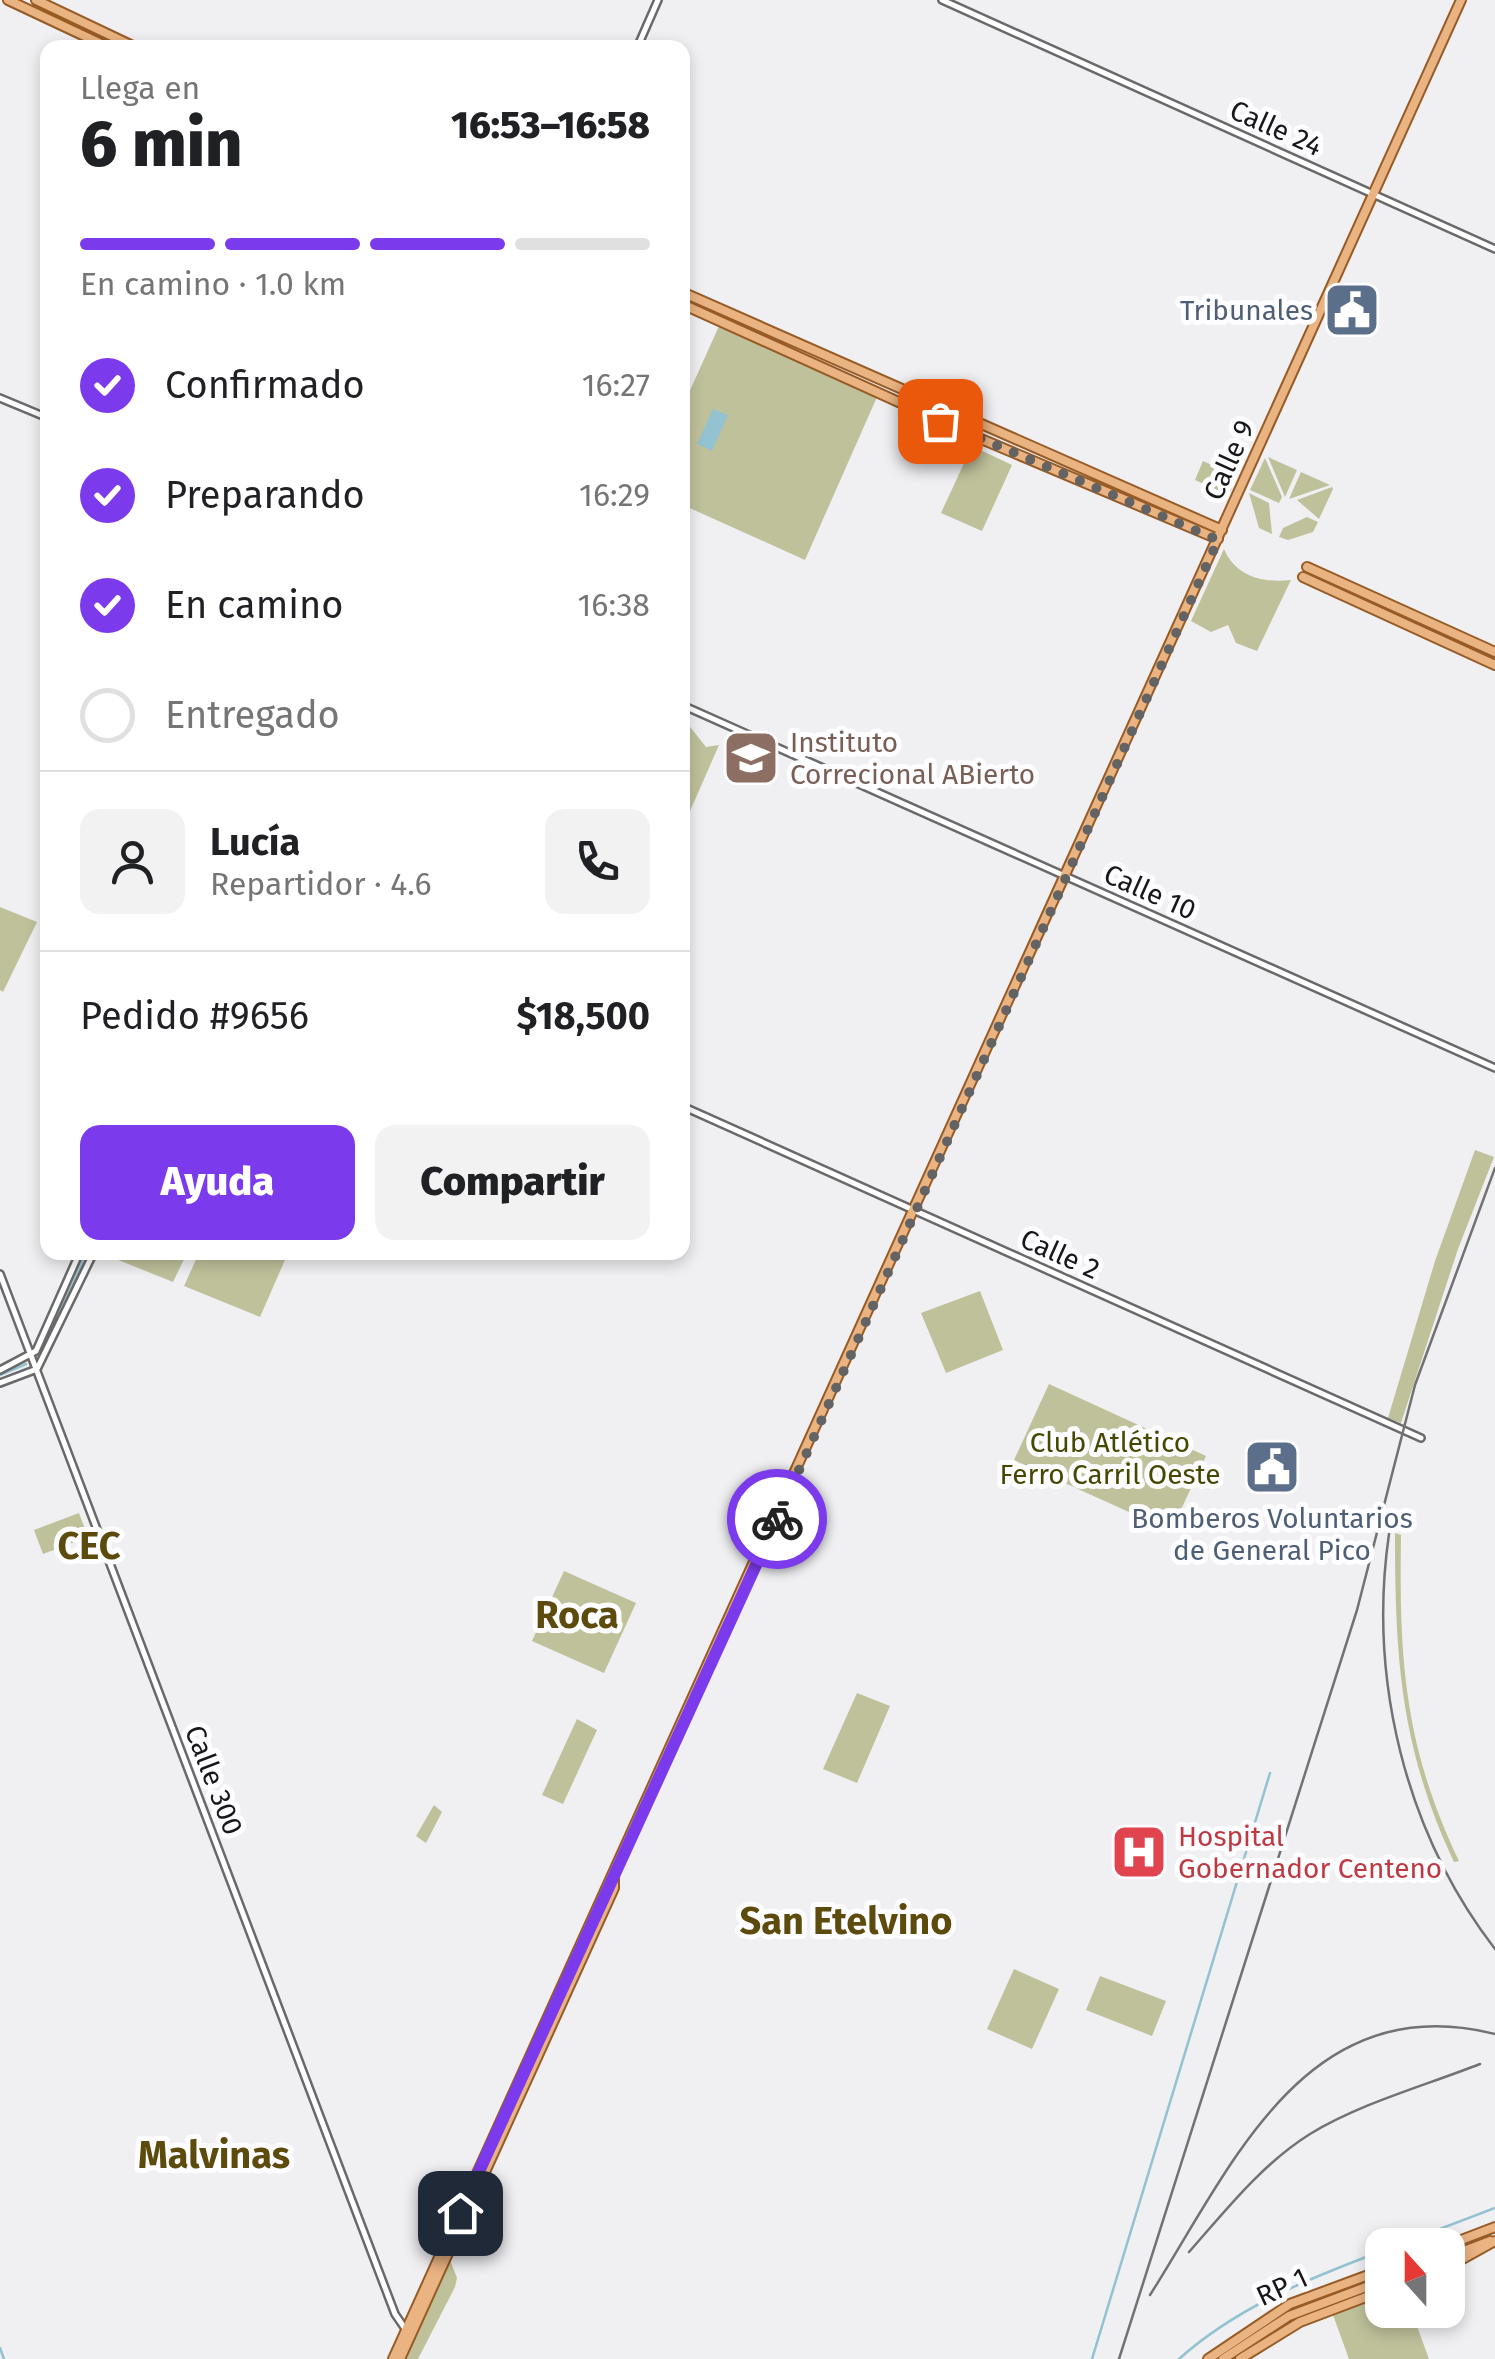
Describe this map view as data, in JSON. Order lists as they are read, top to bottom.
{
  "streets": {
    "main road": ["Calle 9", "RP 1"],
    "street": [
      "Calle 24",
      "Calle 10",
      "Calle 2",
      "Calle 300"
    ]
  },
  "crossings": [
    ["Calle 24", "Calle 9"],
    ["Calle 9", "Calle 10"],
    ["Calle 9", "Calle 2"],
    ["Calle 9", "Calle 300"]
  ],
  "districts": [
    "CEC",
    "Roca",
    "San Etelvino",
    "Malvinas"
  ],
  "parks": ["Club Atlético Ferro Carril Oeste"],
  "places": {
    "public building": ["Tribunales", "Bomberos Voluntarios de General Pico"],
    "school or university": ["Instituto Correcional ABierto"],
    "hospital": ["Hospital Gobernador Centeno"]
  },
  "north": "top",
  "page": {
    "heading": ["6 min", "Llega en", "16:53–16:58"],
    "panel": [
      "Lucía",
      "Repartidor · 4.6",
      "Pedido #9656",
      "$18,500"
    ],
    "bar": "En camino · 1.0 km",
    "list": [
      ["Confirmado", "16:27"],
      ["Preparando", "16:29"],
      ["En camino", "16:38"],
      "Entregado"
    ],
    "buttons": ["Ayuda", "Compartir"]
  }
}
